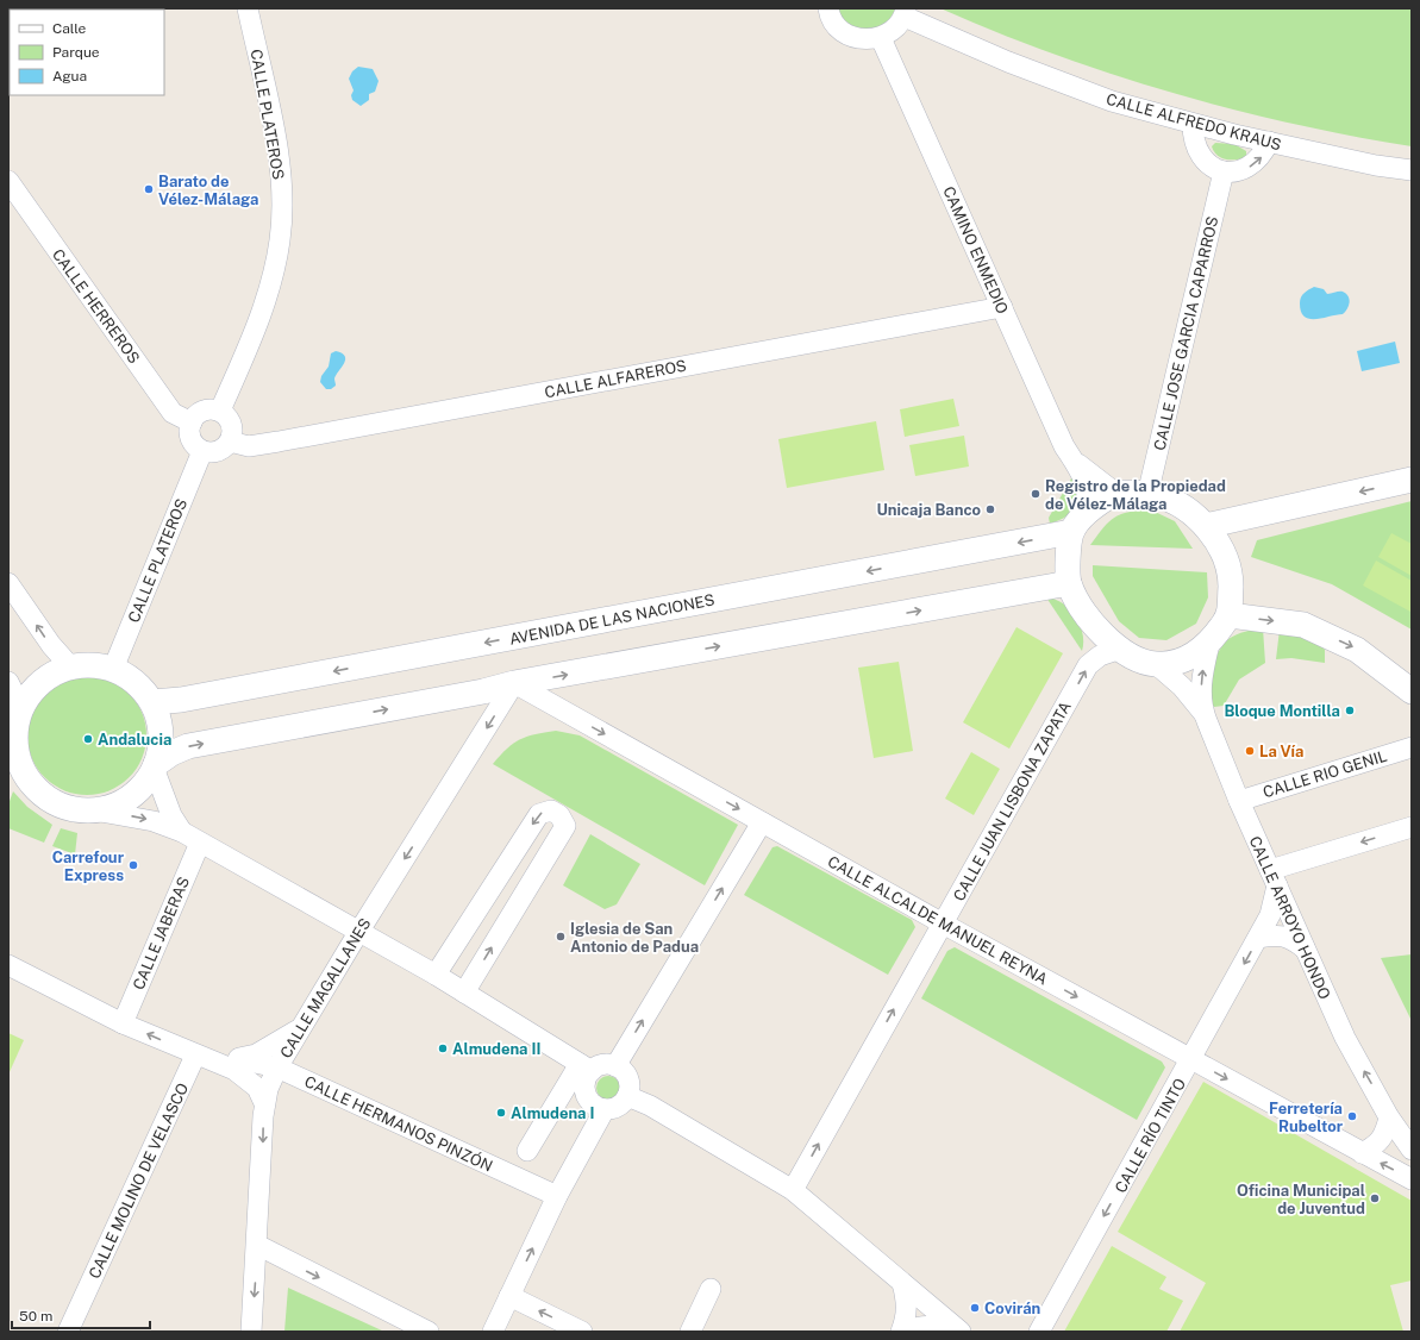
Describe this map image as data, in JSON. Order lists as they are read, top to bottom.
{
  "streets": {
    "street": [
      "CALLE PLATEROS",
      "CALLE ALFREDO KRAUS",
      "CAMINO ENMEDIO",
      "CALLE HERREROS",
      "CALLE JOSE GARCIA CAPARROS",
      "CALLE ALFAREROS",
      "AVENIDA DE LAS NACIONES",
      "CALLE RIO GENIL",
      "CALLE JUAN LISBONA ZAPATA",
      "CALLE ARROYO HONDO",
      "CALLE ALCALDE MANUEL REYNA",
      "CALLE JABERAS",
      "CALLE MAGALLANES",
      "CALLE HERMANOS PINZÓN",
      "CALLE RÍO TINTO",
      "CALLE MOLINO DE VELASCO"
    ]
  },
  "crossings": [
    ["CALLE PLATEROS", "CALLE HERREROS"],
    ["CALLE PLATEROS", "CALLE ALFAREROS"],
    ["CALLE PLATEROS", "AVENIDA DE LAS NACIONES"],
    ["CAMINO ENMEDIO", "CALLE JOSE GARCIA CAPARROS"],
    ["CAMINO ENMEDIO", "CALLE ALFAREROS"],
    ["CAMINO ENMEDIO", "AVENIDA DE LAS NACIONES"],
    ["CAMINO ENMEDIO", "CALLE JUAN LISBONA ZAPATA"],
    ["CAMINO ENMEDIO", "CALLE ARROYO HONDO"],
    ["CALLE HERREROS", "CALLE ALFAREROS"],
    ["CALLE JOSE GARCIA CAPARROS", "AVENIDA DE LAS NACIONES"],
    ["CALLE JOSE GARCIA CAPARROS", "CALLE JUAN LISBONA ZAPATA"],
    ["CALLE JOSE GARCIA CAPARROS", "CALLE ARROYO HONDO"],
    ["AVENIDA DE LAS NACIONES", "CALLE JUAN LISBONA ZAPATA"],
    ["AVENIDA DE LAS NACIONES", "CALLE ARROYO HONDO"],
    ["CALLE RIO GENIL", "CALLE ARROYO HONDO"],
    ["CALLE JUAN LISBONA ZAPATA", "CALLE ARROYO HONDO"],
    ["CALLE JUAN LISBONA ZAPATA", "CALLE ALCALDE MANUEL REYNA"],
    ["CALLE ARROYO HONDO", "CALLE RÍO TINTO"],
    ["CALLE ALCALDE MANUEL REYNA", "CALLE MAGALLANES"],
    ["CALLE ALCALDE MANUEL REYNA", "CALLE RÍO TINTO"],
    ["CALLE MAGALLANES", "CALLE HERMANOS PINZÓN"]
  ],
  "one_way": [
    "CALLE JUAN LISBONA ZAPATA",
    "CALLE ARROYO HONDO",
    "CALLE ALCALDE MANUEL REYNA",
    "CALLE MAGALLANES",
    "CALLE RÍO TINTO"
  ],
  "places": [
    "Barato de Vélez-Málaga",
    "Registro de la Propiedad de Vélez-Málaga",
    "Unicaja Banco",
    "Bloque Montilla",
    "Andalucia",
    "La Vía",
    "Carrefour Express",
    "Iglesia de San Antonio de Padua",
    "Almudena II",
    "Almudena I",
    "Ferretería Rubeltor",
    "Oficina Municipal de Juventud",
    "Covirán"
  ],
  "legend": ["Calle", "Parque", "Agua"],
  "scale_bar": "50 m"
}
